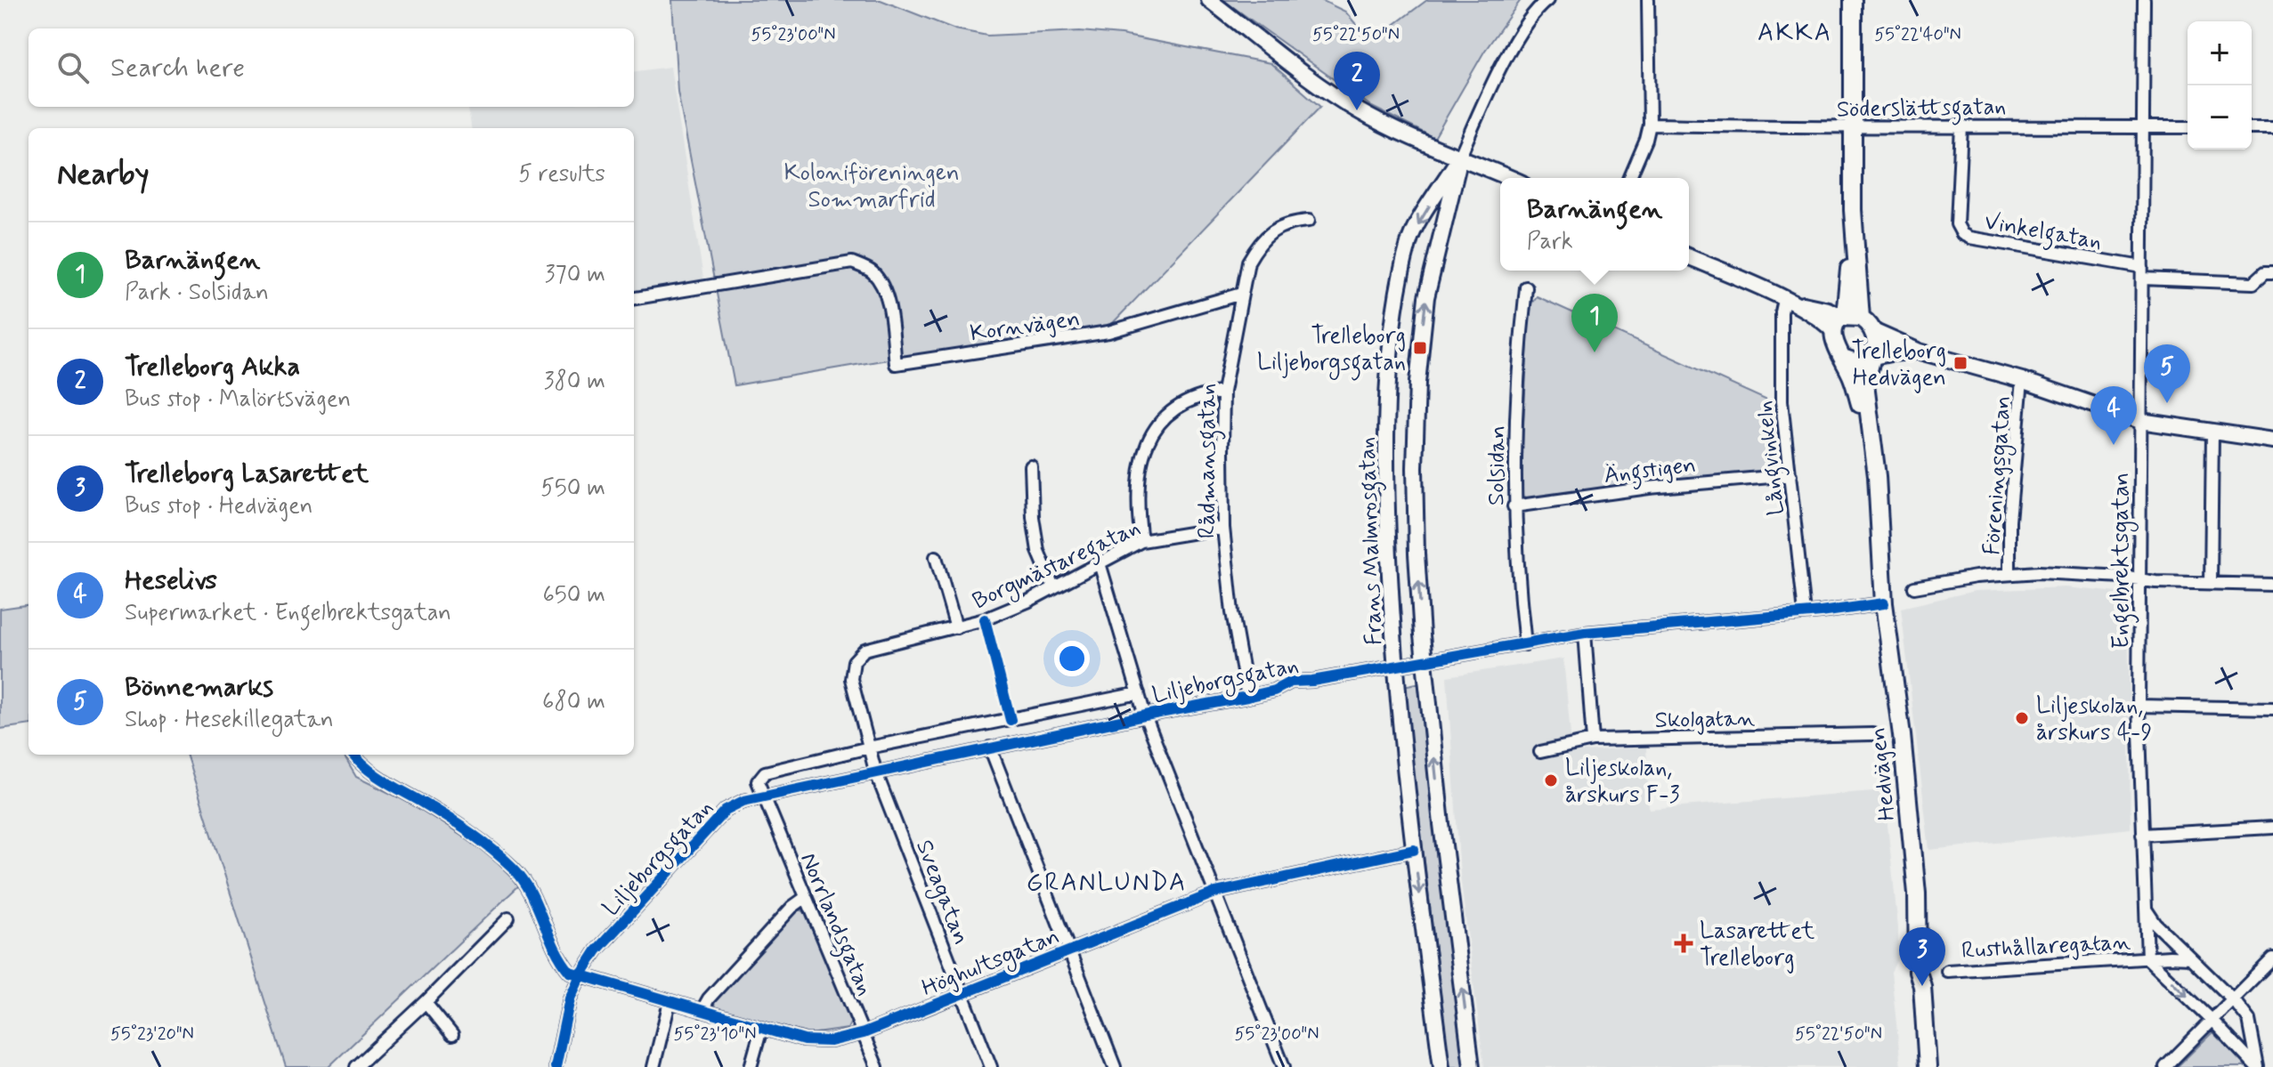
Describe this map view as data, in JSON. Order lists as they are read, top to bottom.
{
  "streets": {
    "main road": ["Hedvägen"],
    "street": [
      "Söderslättsgatan",
      "Vinkelgatan",
      "Kornvägen",
      "Långvinkeln",
      "Rådmansgatan",
      "Solsidan",
      "Ängstigen",
      "Föreningsgatan",
      "Frans Malmrosgatan",
      "Engelbrektsgatan",
      "Borgmästaregatan",
      "Liljeborgsgatan",
      "Skolgatan",
      "Sveagatan",
      "Norrlandsgatan",
      "Rusthållaregatan",
      "Höghultsgatan"
    ]
  },
  "crossings": [
    ["Söderslättsgatan", "Vinkelgatan"],
    ["Söderslättsgatan", "Engelbrektsgatan"],
    ["Vinkelgatan", "Engelbrektsgatan"],
    ["Kornvägen", "Rådmansgatan"],
    ["Långvinkeln", "Ängstigen"],
    ["Långvinkeln", "Liljeborgsgatan"],
    ["Rådmansgatan", "Borgmästaregatan"],
    ["Rådmansgatan", "Liljeborgsgatan"],
    ["Solsidan", "Ängstigen"],
    ["Solsidan", "Liljeborgsgatan"],
    ["Frans Malmrosgatan", "Liljeborgsgatan"],
    ["Frans Malmrosgatan", "Höghultsgatan"],
    ["Engelbrektsgatan", "Rusthållaregatan"],
    ["Borgmästaregatan", "Liljeborgsgatan"],
    ["Borgmästaregatan", "Sveagatan"],
    ["Liljeborgsgatan", "Hedvägen"],
    ["Liljeborgsgatan", "Sveagatan"],
    ["Liljeborgsgatan", "Norrlandsgatan"],
    ["Liljeborgsgatan", "Höghultsgatan"],
    ["Sveagatan", "Höghultsgatan"],
    ["Norrlandsgatan", "Höghultsgatan"]
  ],
  "districts": ["AKKA", "GRANLUNDA"],
  "parks": ["Koloniföreningen Sommarfrid"],
  "places": {
    "transit": ["Trelleborg Liljeborgsgatan", "Trelleborg Hedvägen"],
    "other": ["Liljeskolan, årskurs 4-9", "Liljeskolan, årskurs F-3"],
    "health": ["Lasarettet Trelleborg"]
  },
  "page": {
    "map_buttons": ["+", "−"],
    "search": "Search here",
    "pins": [
      "2",
      "1",
      "5",
      "4",
      "3"
    ],
    "heading": ["Nearby", "5 results"],
    "popup": ["Barnängen", "Park"],
    "list": [
      {
        "mark": "1",
        "name": "Barnängen",
        "note": "Park · Solsidan",
        "value": "370 m"
      },
      {
        "mark": "2",
        "name": "Trelleborg Akka",
        "note": "Bus stop · Malörtsvägen",
        "value": "380 m"
      },
      {
        "mark": "3",
        "name": "Trelleborg Lasarettet",
        "note": "Bus stop · Hedvägen",
        "value": "550 m"
      },
      {
        "mark": "4",
        "name": "Heselivs",
        "note": "Supermarket · Engelbrektsgatan",
        "value": "650 m"
      },
      {
        "mark": "5",
        "name": "Bönnemarks",
        "note": "Shop · Hesekillegatan",
        "value": "680 m"
      }
    ]
  },
  "coordinates": [
    "55°23'00\"N",
    "55°22'50\"N",
    "55°22'40\"N",
    "55°23'20\"N",
    "55°23'10\"N"
  ]
}
